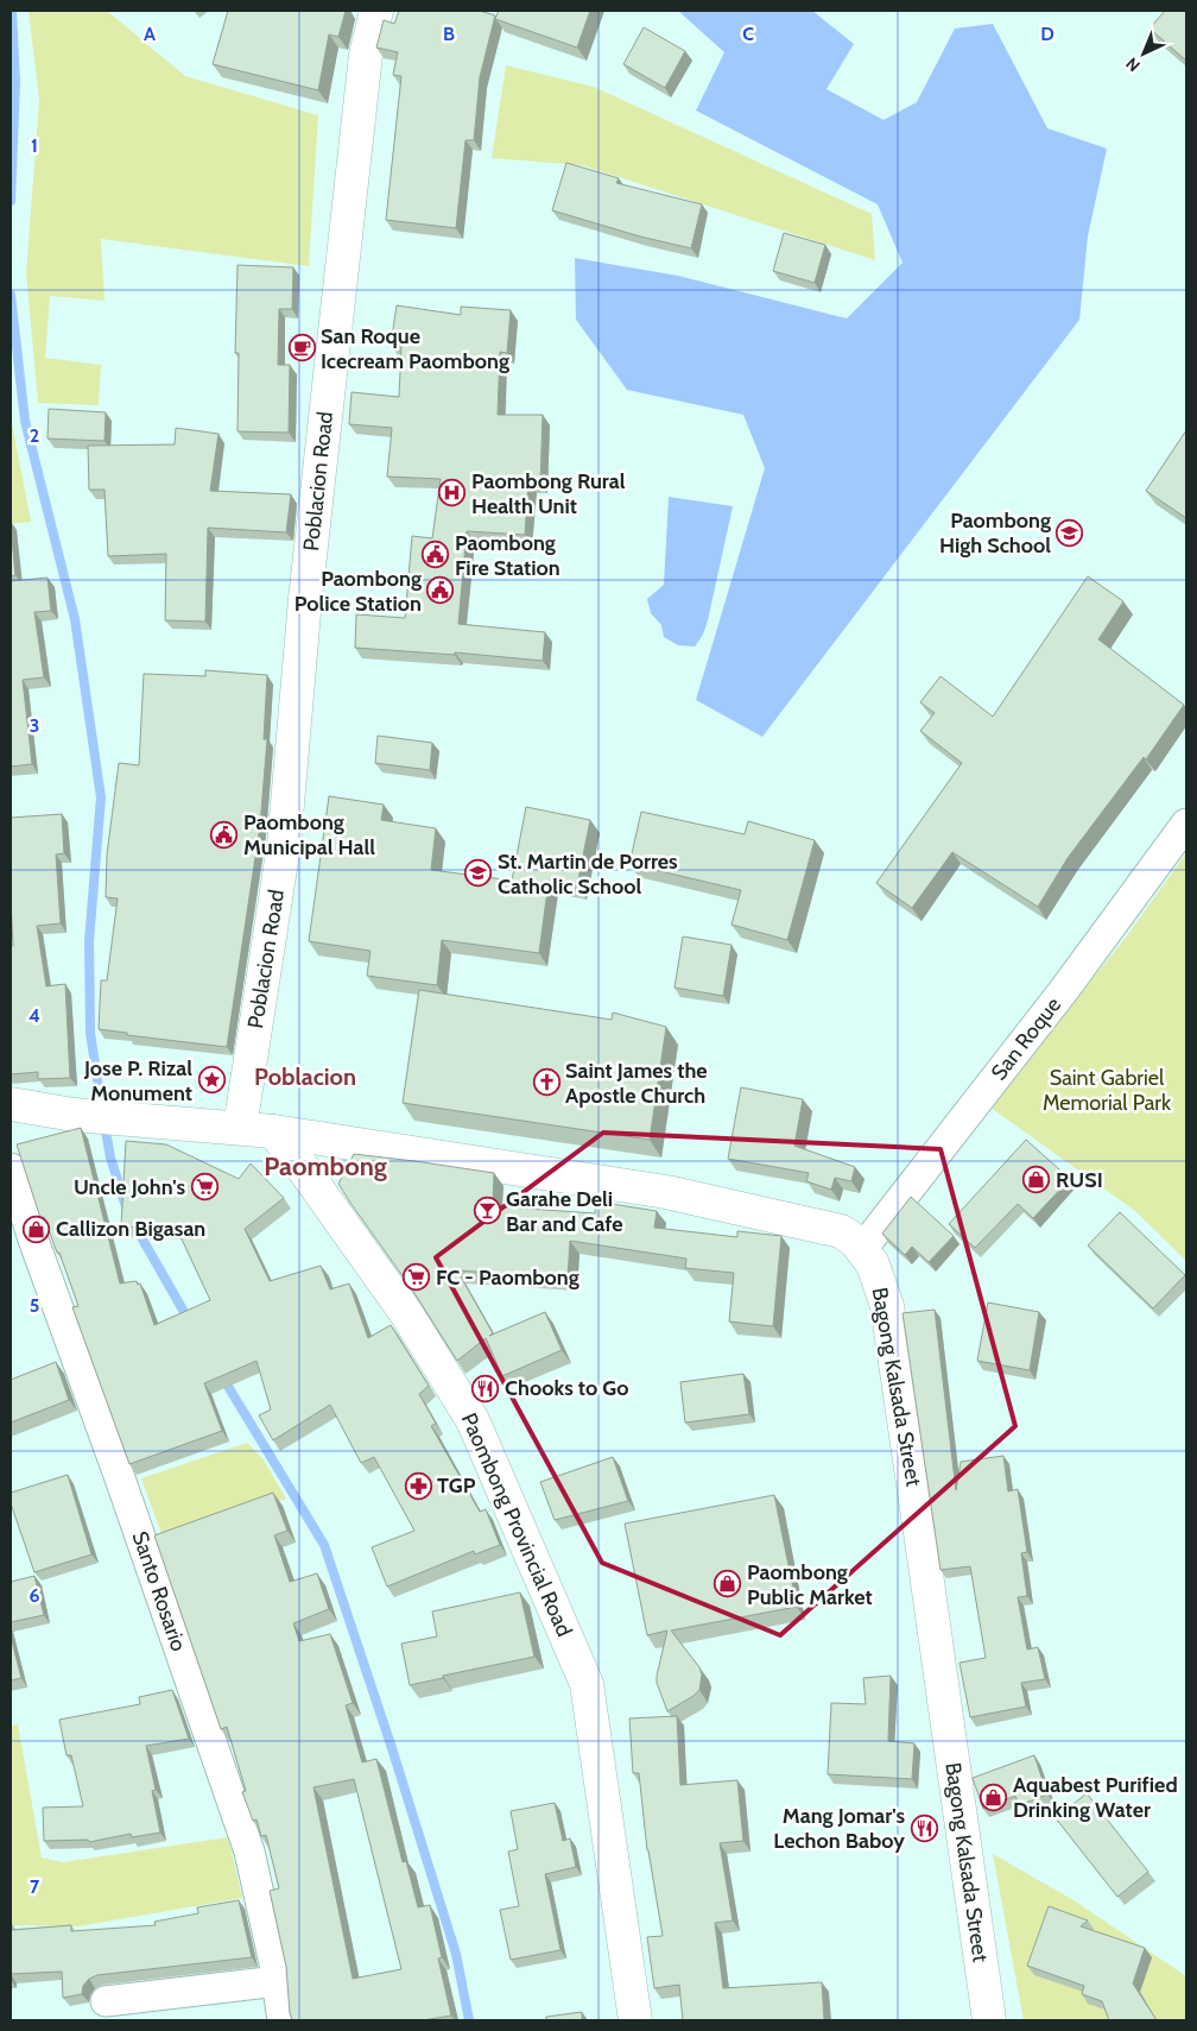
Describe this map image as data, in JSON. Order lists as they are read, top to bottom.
{
  "streets": {
    "main road": ["Poblacion Road", "Bagong Kalsada Street", "Paombong Provincial Road"],
    "street": ["San Roque", "Santo Rosario"]
  },
  "crossings": [
    ["San Roque", "Bagong Kalsada Street"],
    ["Bagong Kalsada Street", "Paombong Provincial Road"]
  ],
  "districts": ["Poblacion", "Paombong"],
  "parks": ["Saint Gabriel Memorial Park"],
  "places": {
    "cafe": ["San Roque Icecream Paombong"],
    "hospital": ["Paombong Rural Health Unit"],
    "school or university": ["Paombong High School", "St. Martin de Porres Catholic School"],
    "public building": ["Paombong Fire Station", "Paombong Police Station", "Paombong Municipal Hall"],
    "place": ["Jose P. Rizal Monument"],
    "church": ["Saint James the Apostle Church"],
    "shop": [
      "RUSI",
      "Callizon Bigasan",
      "Paombong Public Market",
      "Aquabest Purified Drinking Water"
    ],
    "supermarket": ["Uncle John's", "FC - Paombong"],
    "bar": ["Garahe Deli Bar and Cafe"],
    "restaurant": ["Chooks to Go", "Mang Jomar's Lechon Baboy"],
    "pharmacy": ["TGP"]
  },
  "north": "bottom left",
  "grid": {
    "columns": [
      "A",
      "B",
      "C",
      "D"
    ],
    "rows": [
      "1",
      "2",
      "3",
      "4",
      "5",
      "6",
      "7"
    ]
  }
}
